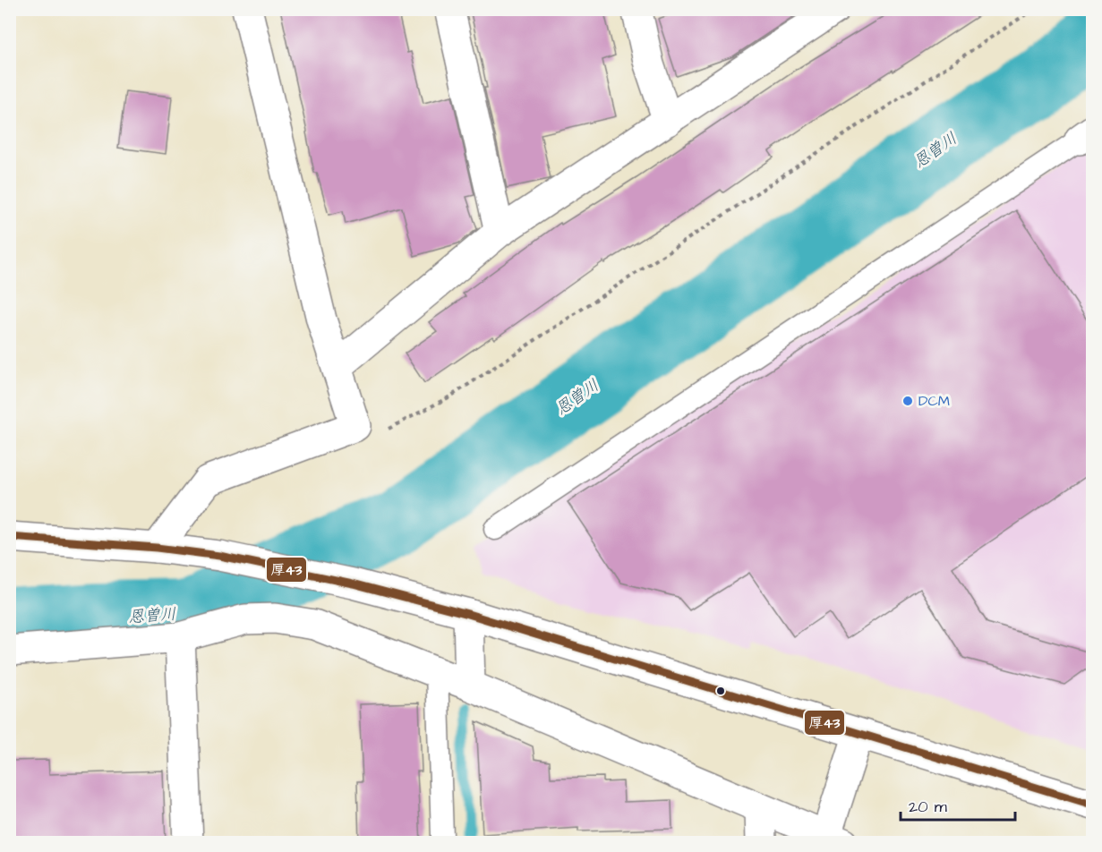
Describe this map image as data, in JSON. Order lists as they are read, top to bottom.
{
  "water": ["恩曽川"],
  "places": ["DCM"],
  "lines": ["transit line 厚43"],
  "scale_bar": "20 m"
}
